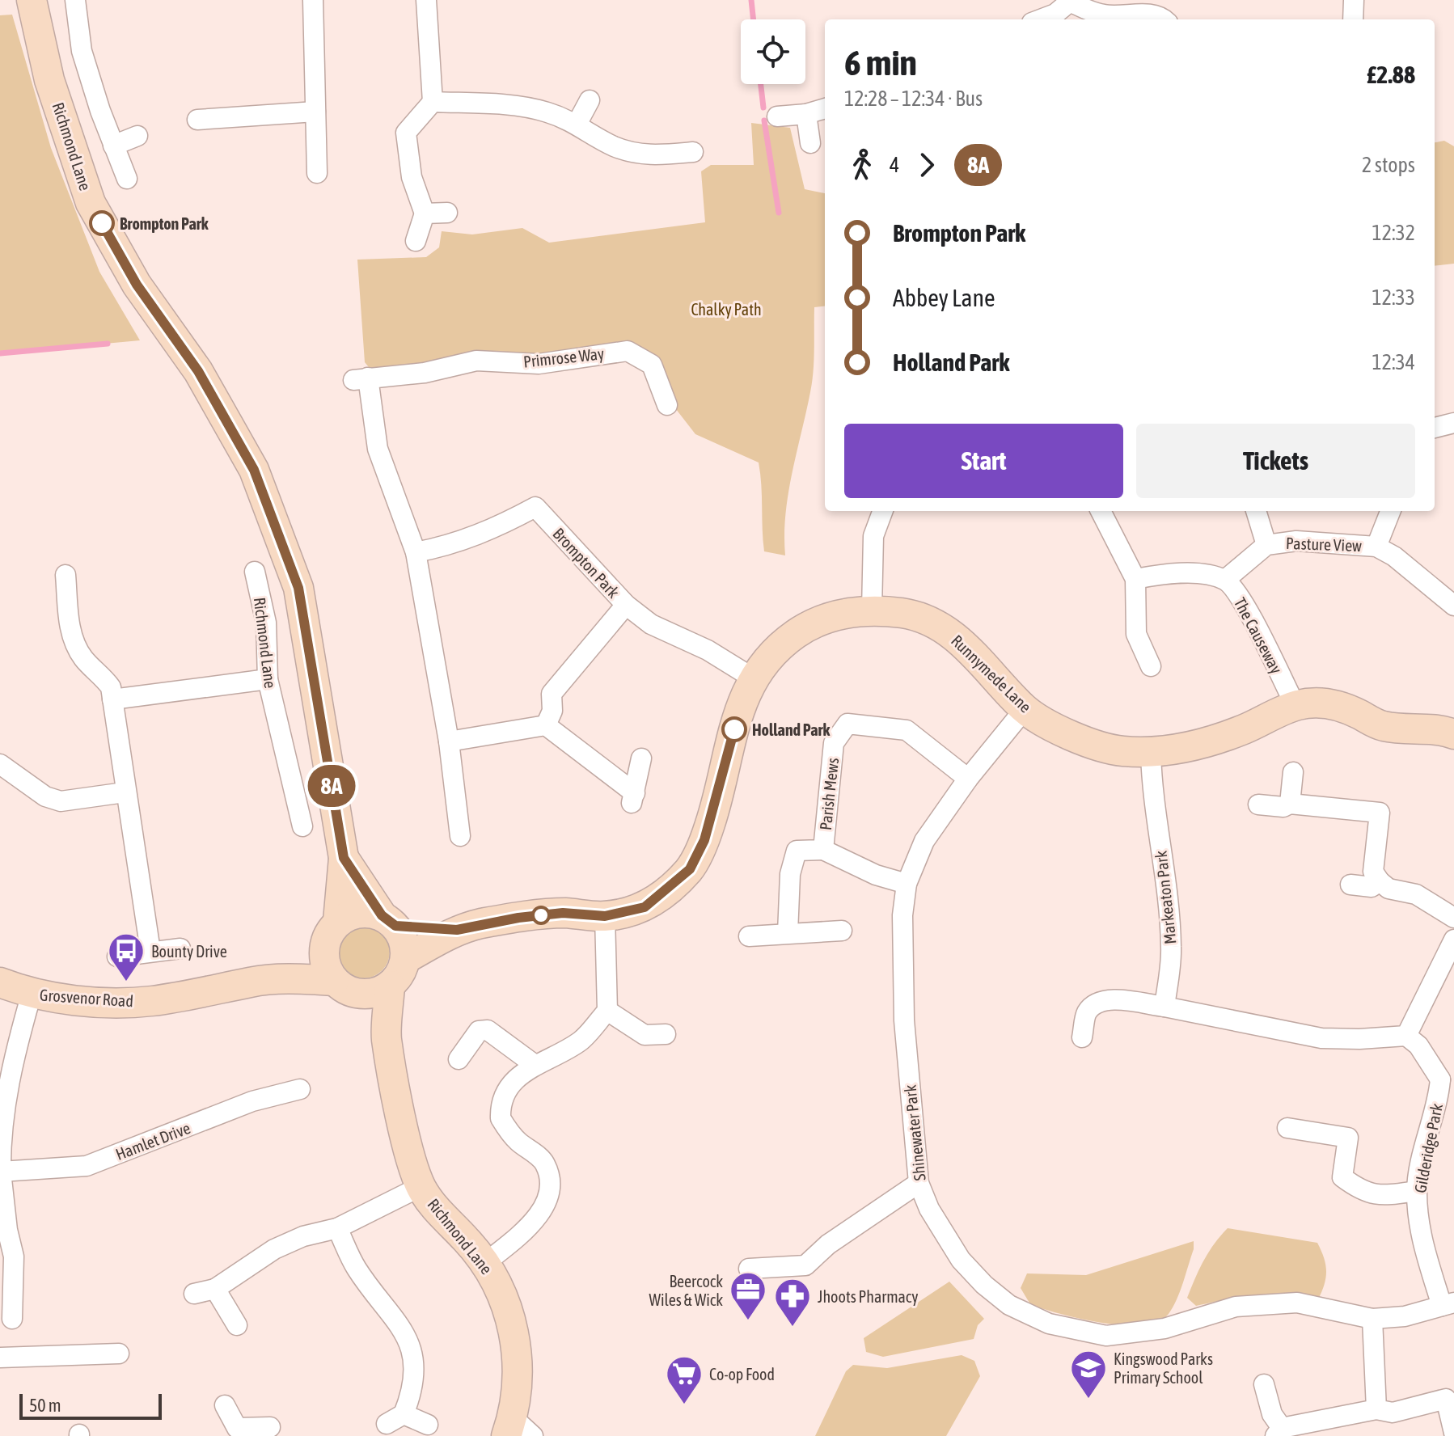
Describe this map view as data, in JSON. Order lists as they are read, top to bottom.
{
  "streets": {
    "street": [
      "Richmond Lane",
      "Primrose Way",
      "Pasture View",
      "Brompton Park",
      "The Causeway",
      "Runnymede Lane",
      "Parish Mews",
      "Markeaton Park",
      "Grosvenor Road",
      "Shinewater Park",
      "Hamlet Drive",
      "Gilderidge Park"
    ]
  },
  "crossings": [
    ["Richmond Lane", "Runnymede Lane"],
    ["Richmond Lane", "Grosvenor Road"],
    ["Primrose Way", "Brompton Park"],
    ["Pasture View", "The Causeway"],
    ["Brompton Park", "Runnymede Lane"],
    ["The Causeway", "Runnymede Lane"],
    ["Runnymede Lane", "Markeaton Park"],
    ["Runnymede Lane", "Grosvenor Road"],
    ["Runnymede Lane", "Shinewater Park"],
    ["Parish Mews", "Shinewater Park"],
    ["Shinewater Park", "Gilderidge Park"]
  ],
  "parks": ["Chalky Path"],
  "places": {
    "other": ["Brompton Park", "Holland Park"],
    "bus stop": ["Bounty Drive"],
    "office": ["Beercock Wiles & Wick"],
    "pharmacy": ["Jhoots Pharmacy"],
    "school or university": ["Kingswood Parks Primary School"],
    "supermarket": ["Co-op Food"]
  },
  "lines": ["bus line 8A"],
  "scale_bar": "50 m",
  "page": {
    "on_map": "8A",
    "heading": ["6 min", "12:28 – 12:34 · Bus", "£2.88"],
    "legs": ["4", "8A", "2 stops"],
    "list": [
      {
        "name": "Brompton Park",
        "value": "12:32"
      },
      {
        "name": "Abbey Lane",
        "value": "12:33"
      },
      {
        "name": "Holland Park",
        "value": "12:34"
      }
    ],
    "buttons": ["Start", "Tickets"],
    "scale": "50 m"
  }
}
